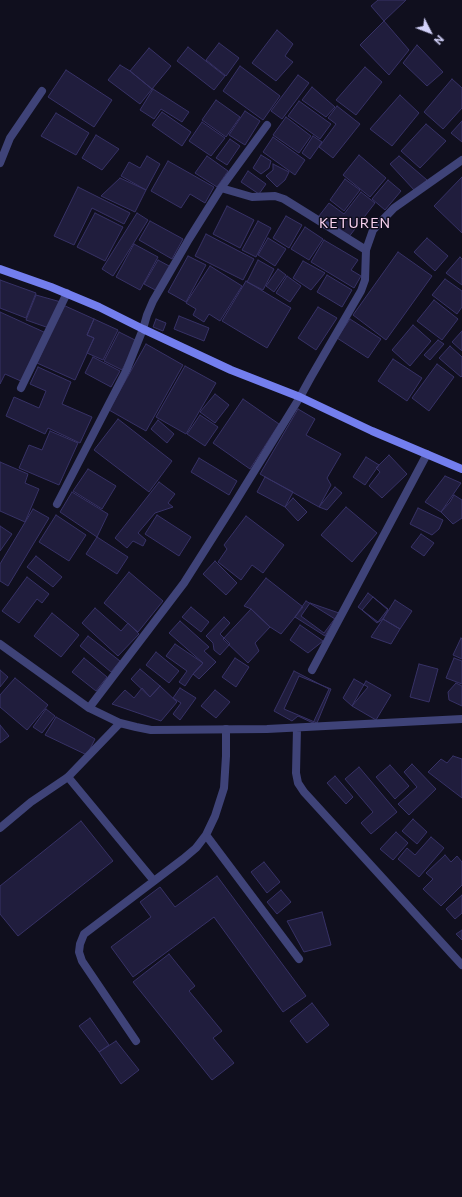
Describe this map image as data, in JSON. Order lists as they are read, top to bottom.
{
  "districts": ["KETUREN"],
  "north": "bottom right"
}
